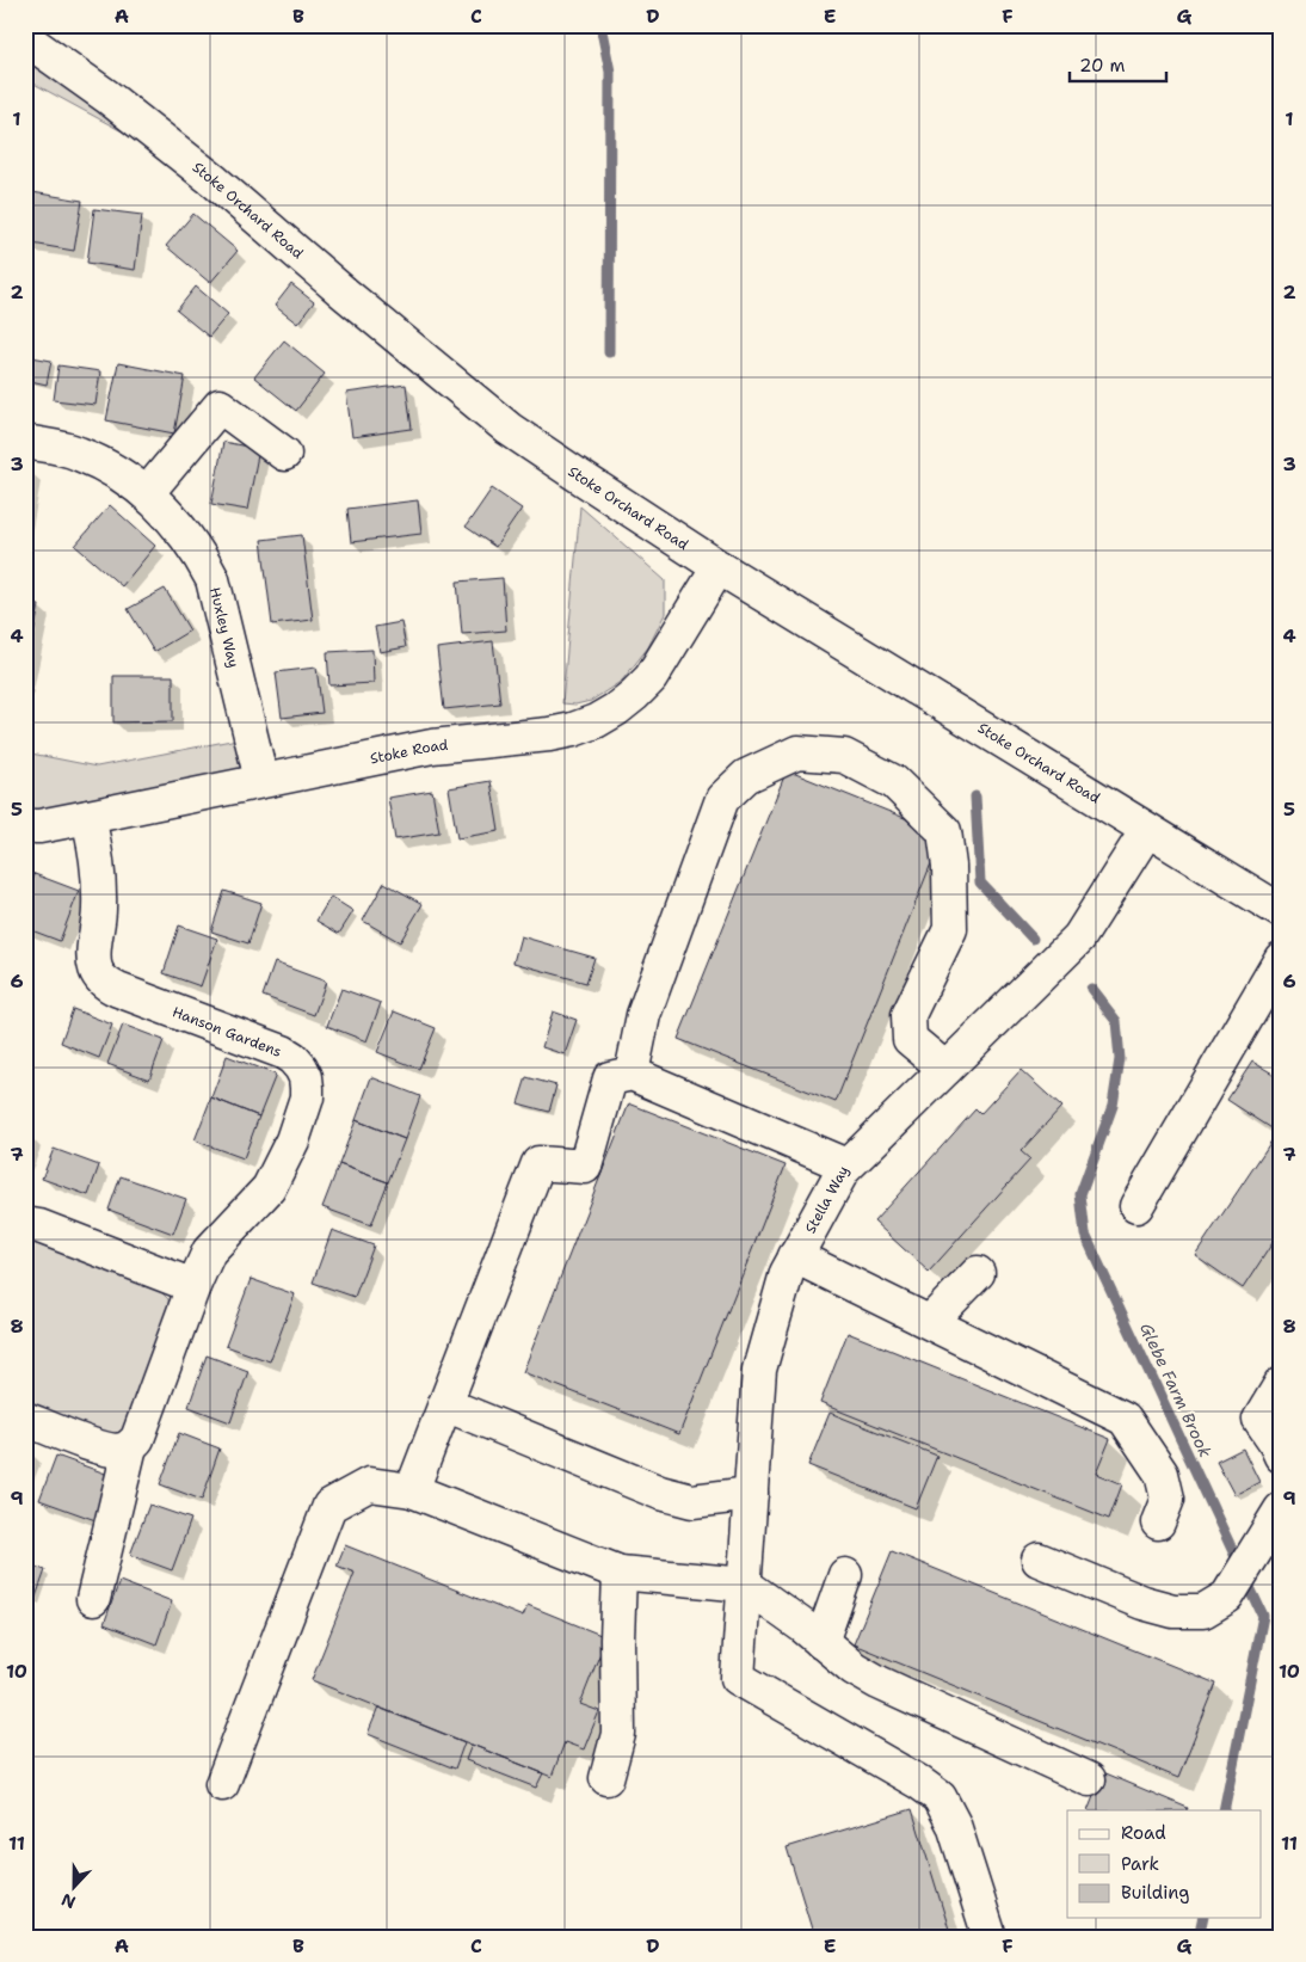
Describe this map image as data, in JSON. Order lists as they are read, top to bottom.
{
  "streets": {
    "street": [
      "Stoke Orchard Road",
      "Huxley Way",
      "Stoke Road",
      "Hanson Gardens",
      "Stella Way"
    ]
  },
  "crossings": [
    ["Stoke Orchard Road", "Stoke Road"],
    ["Stoke Orchard Road", "Stella Way"],
    ["Huxley Way", "Stoke Road"],
    ["Stoke Road", "Hanson Gardens"]
  ],
  "water": ["Glebe Farm Brook"],
  "legend": ["Road", "Park", "Building"],
  "scale_bar": "20 m",
  "north": "bottom",
  "grid": {
    "columns": [
      "A",
      "B",
      "C",
      "D",
      "E",
      "F",
      "G"
    ],
    "rows": [
      "1",
      "2",
      "3",
      "4",
      "5",
      "6",
      "7",
      "8",
      "9",
      "10",
      "11"
    ]
  }
}
